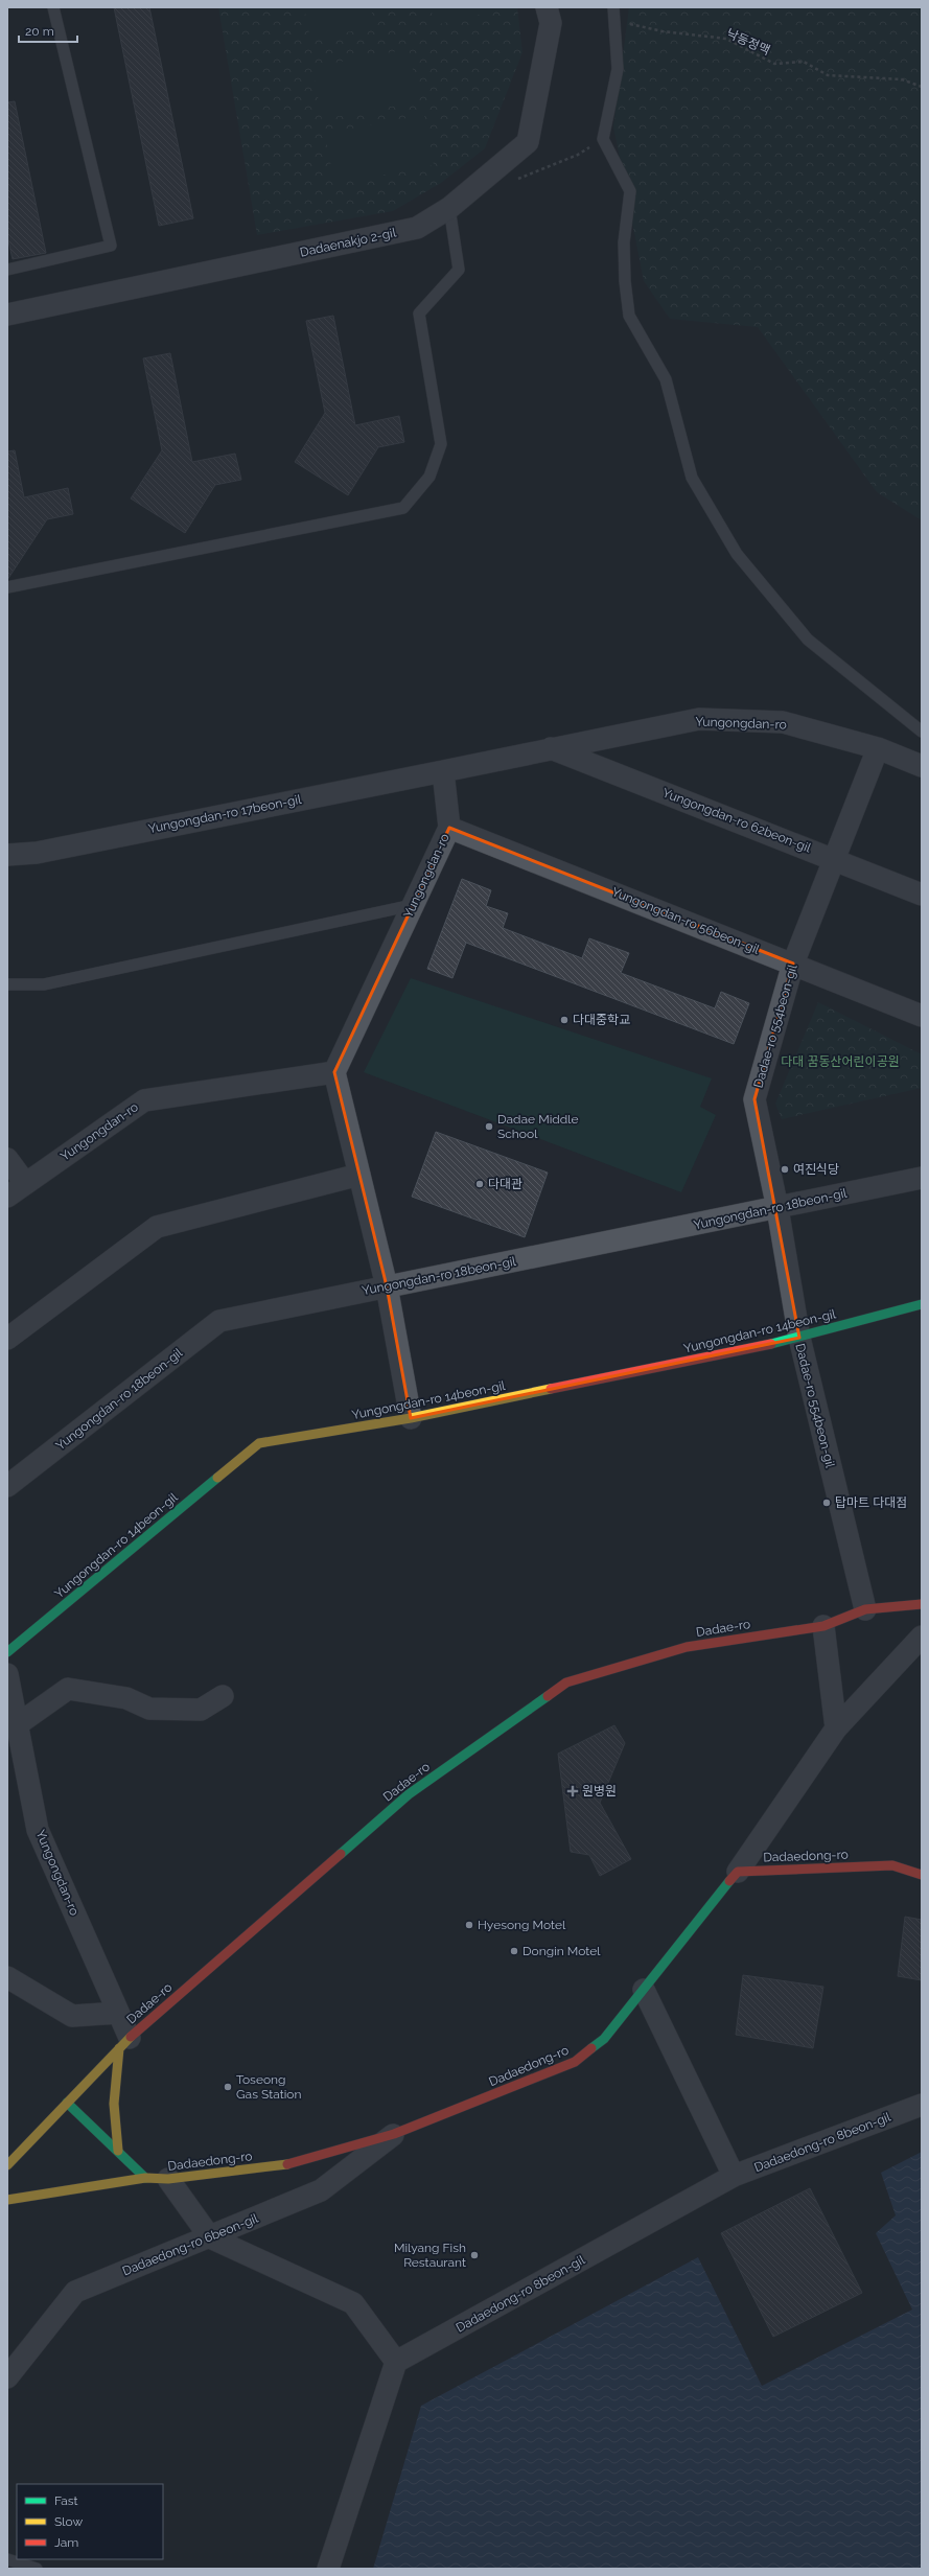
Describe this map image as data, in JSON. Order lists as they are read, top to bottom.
{
  "streets": {
    "street": [
      "Dadaenakjo 2-gil",
      "Yungongdan-ro",
      "Yungongdan-ro 17beon-gil",
      "Yungongdan-ro 62beon-gil",
      "Yungongdan-ro 56beon-gil",
      "Dadae-ro 554beon-gil",
      "Yungongdan-ro 18beon-gil",
      "Yungongdan-ro 14beon-gil",
      "Dadae-ro",
      "Dadaedong-ro",
      "Dadaedong-ro 8beon-gil",
      "Dadaedong-ro 6beon-gil"
    ],
    "path": ["낙동정맥"]
  },
  "crossings": [
    ["Yungongdan-ro", "Yungongdan-ro 17beon-gil"],
    ["Yungongdan-ro", "Yungongdan-ro 62beon-gil"],
    ["Yungongdan-ro", "Yungongdan-ro 56beon-gil"],
    ["Yungongdan-ro", "Dadae-ro 554beon-gil"],
    ["Yungongdan-ro", "Dadae-ro"],
    ["Yungongdan-ro 62beon-gil", "Dadae-ro 554beon-gil"],
    ["Yungongdan-ro 56beon-gil", "Dadae-ro 554beon-gil"],
    ["Dadae-ro 554beon-gil", "Yungongdan-ro 18beon-gil"],
    ["Dadae-ro 554beon-gil", "Yungongdan-ro 14beon-gil"],
    ["Dadae-ro 554beon-gil", "Dadae-ro"],
    ["Dadaedong-ro", "Dadaedong-ro 6beon-gil"]
  ],
  "parks": ["다대 꿈동산어린이공원"],
  "places": {
    "other": [
      "다대중학교",
      "Dadae Middle School",
      "여진식당",
      "다대관",
      "탑마트 다대점",
      "Hyesong Motel",
      "Dongin Motel",
      "Toseong Gas Station",
      "Milyang Fish Restaurant"
    ],
    "health": ["원병원"]
  },
  "legend": ["Fast", "Slow", "Jam"],
  "scale_bar": "20 m"
}
